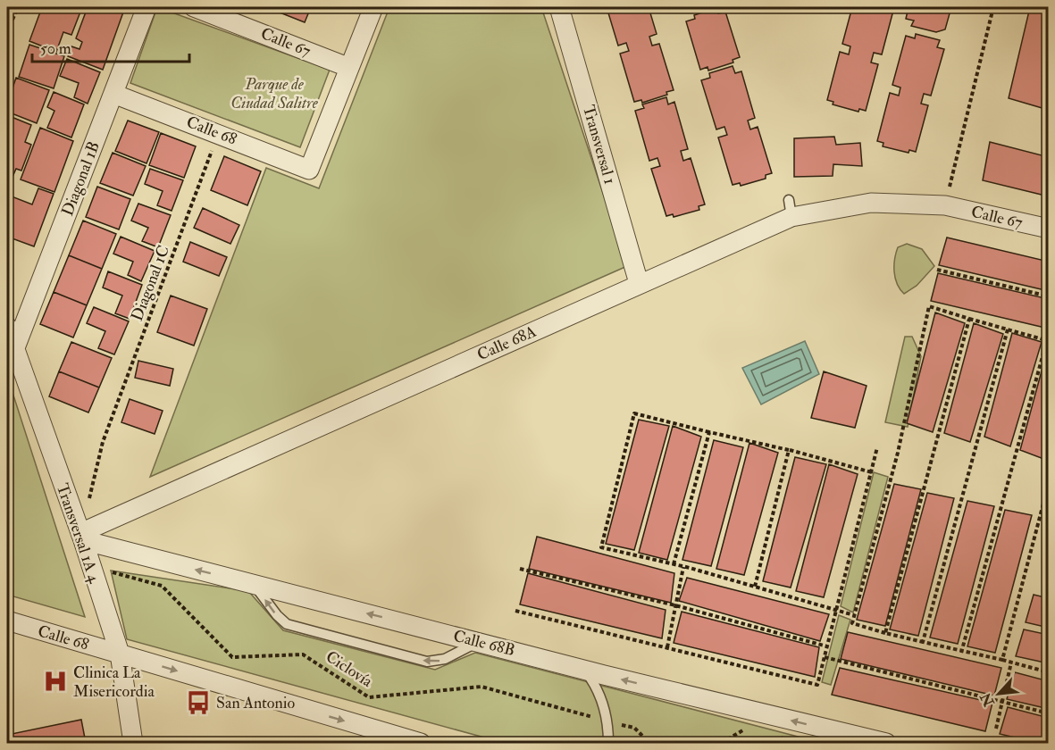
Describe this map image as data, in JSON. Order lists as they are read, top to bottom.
{
  "streets": {
    "street": [
      "Calle 67",
      "Calle 68",
      "Transversal 1",
      "Diagonal 1B",
      "Calle 68A",
      "Transversal 1A 4",
      "Calle 68B"
    ],
    "path": ["Diagonal 1C", "Ciclovía"]
  },
  "crossings": [
    ["Calle 67", "Calle 68"],
    ["Calle 67", "Calle 68A"],
    ["Calle 68", "Diagonal 1B"],
    ["Calle 68", "Diagonal 1C"],
    ["Calle 68", "Transversal 1A 4"],
    ["Transversal 1", "Calle 68A"],
    ["Diagonal 1B", "Transversal 1A 4"],
    ["Calle 68A", "Transversal 1A 4"],
    ["Calle 68A", "Calle 68B"],
    ["Transversal 1A 4", "Calle 68B"],
    ["Transversal 1A 4", "Ciclovía"]
  ],
  "parks": ["Parque de Ciudad Salitre"],
  "places": {
    "hospital": ["Clinica La Misericordia"],
    "bus stop": ["San Antonio"]
  },
  "scale_bar": "50 m",
  "north": "bottom left"
}
